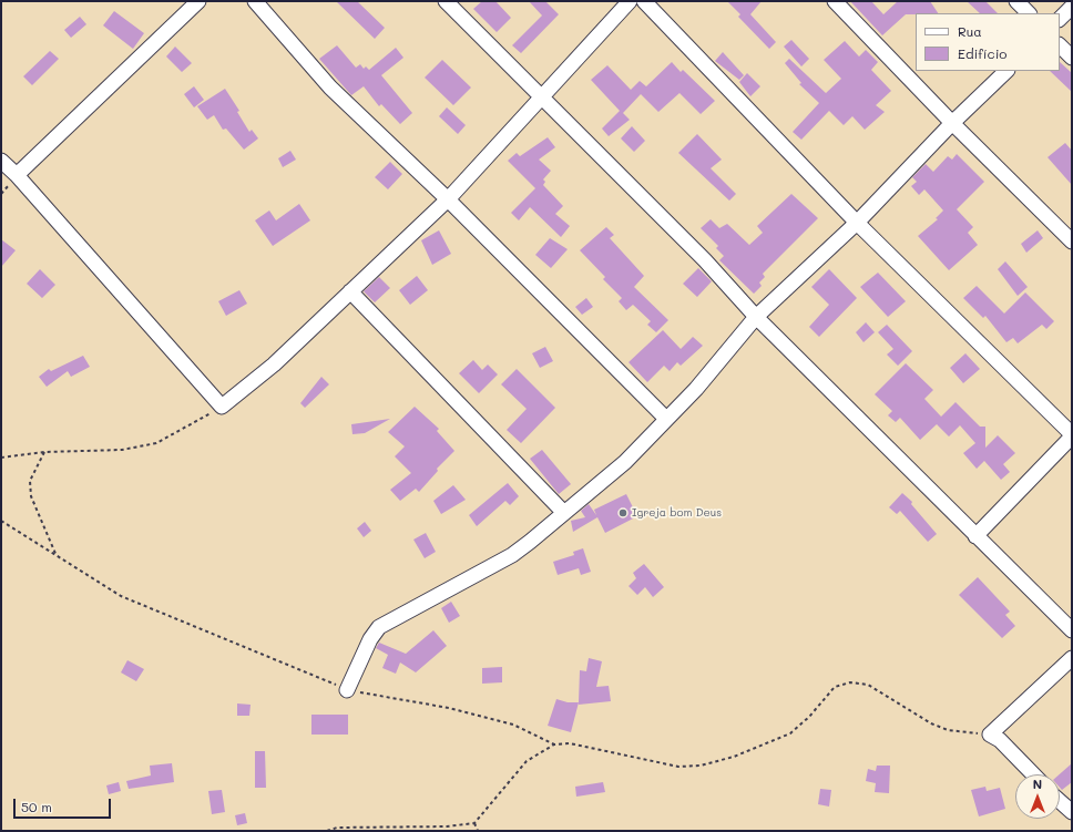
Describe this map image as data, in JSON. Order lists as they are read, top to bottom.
{
  "places": ["Igreja bom Deus"],
  "legend": ["Rua", "Edifício"],
  "scale_bar": "50 m",
  "north": "top"
}
